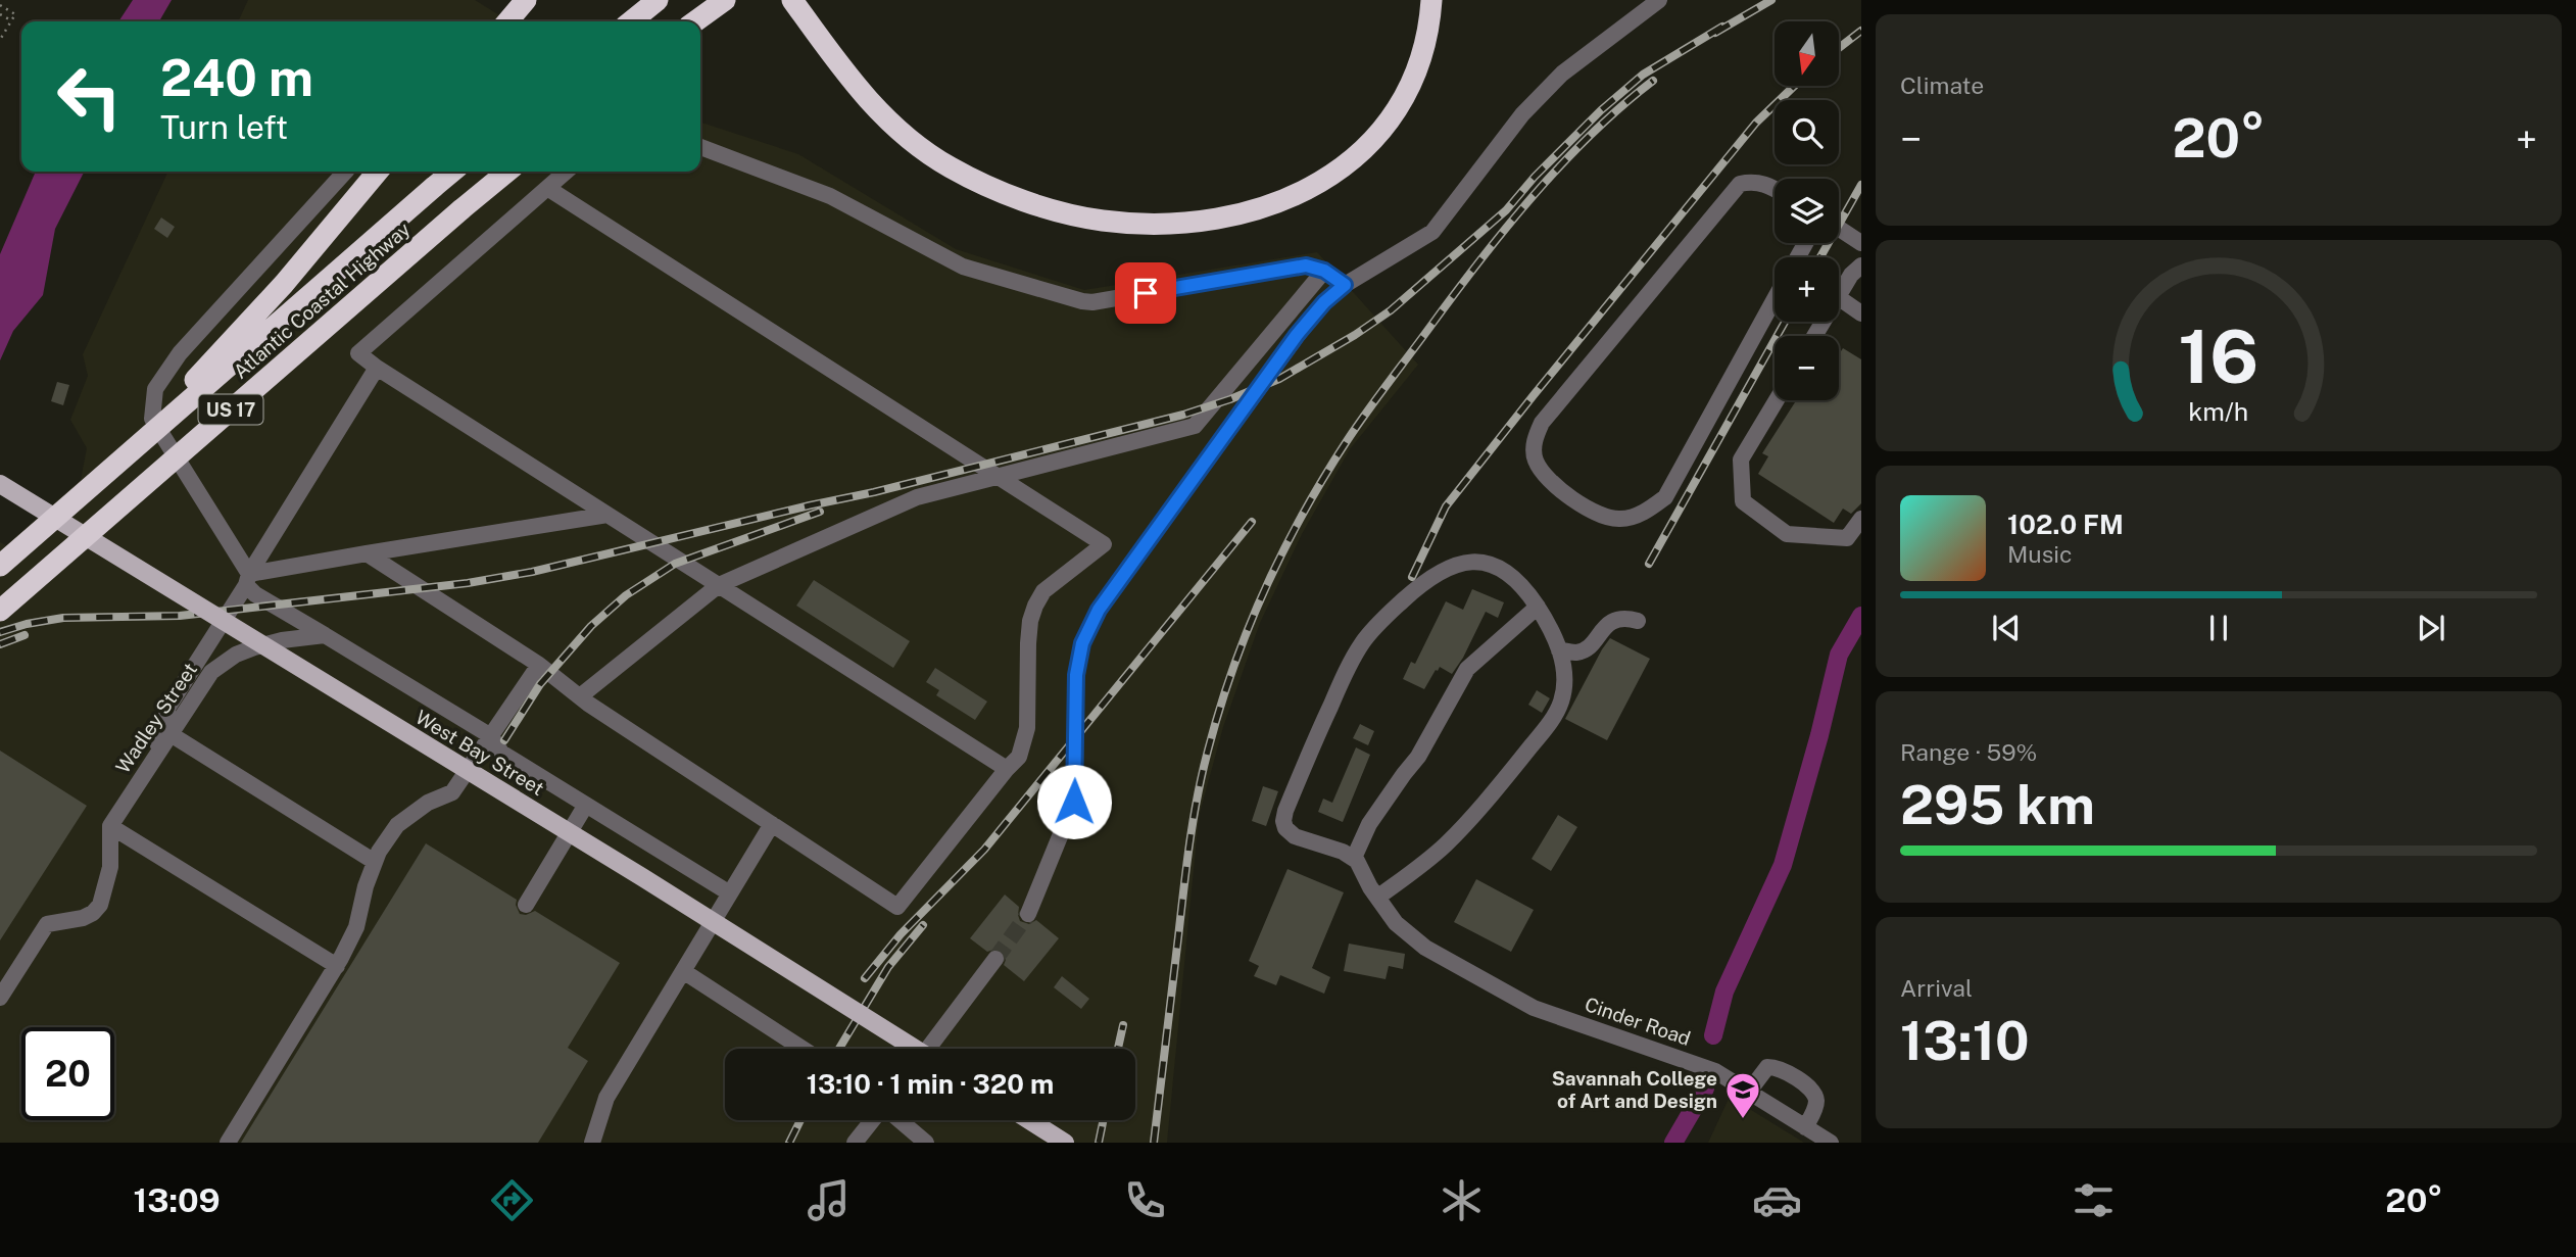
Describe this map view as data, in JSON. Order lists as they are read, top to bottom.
{
  "streets": {
    "highway": ["Atlantic Coastal Highway", "US 17"],
    "main road": ["West Bay Street"],
    "street": ["Wadley Street", "Cinder Road"]
  },
  "places": {
    "school or university": ["Savannah College of Art and Design"]
  },
  "north": "bottom",
  "page": {
    "tile": [
      "Climate",
      ["Range · 59%", "295 km"],
      ["Arrival", "13:10"]
    ],
    "map_buttons": ["+", "−"],
    "turn": ["240 m", "Turn left"],
    "heat": ["−", "20°", "+"],
    "song": ["102.0 FM", "Music"],
    "limit": "20",
    "trip": "13:10 · 1 min · 320 m",
    "tabs": ["13:09", "20°"],
    "gauge": ["16", "km/h"]
  }
}
